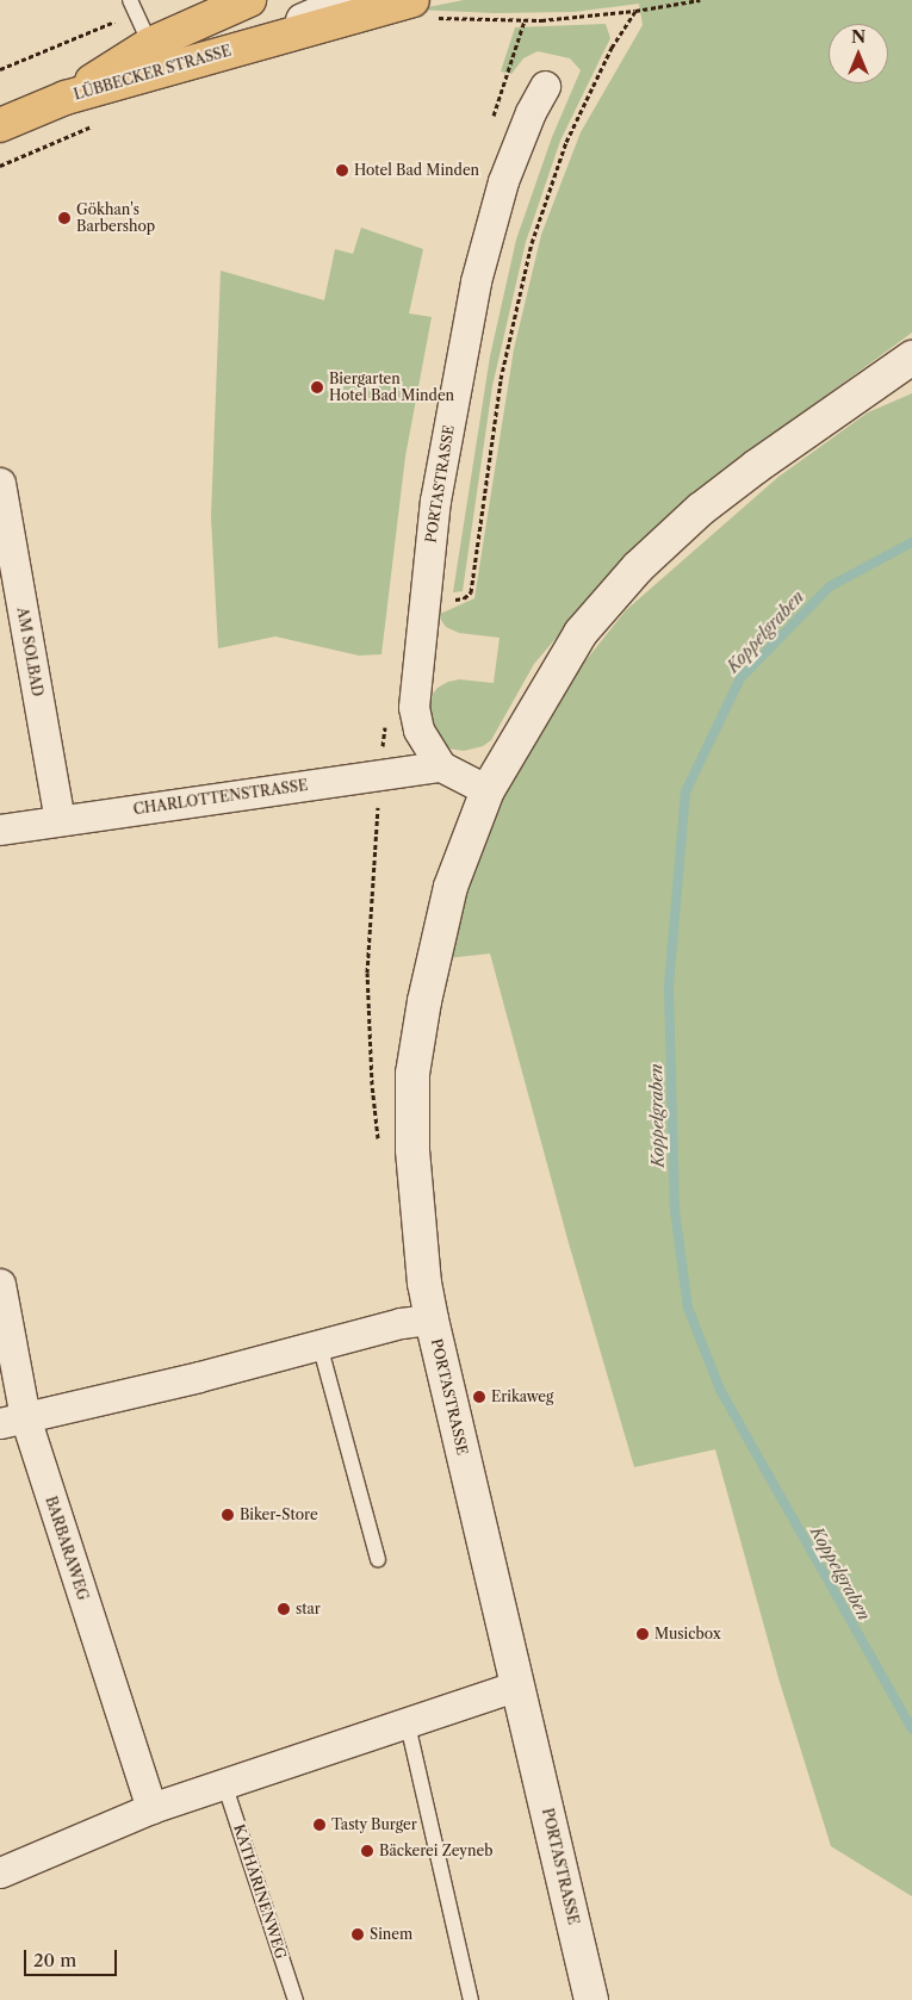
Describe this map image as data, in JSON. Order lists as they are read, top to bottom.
{
  "streets": {
    "main road": ["LÜBBECKER STRASSE", "PORTASTRASSE"],
    "street": ["AM SOLBAD", "CHARLOTTENSTRASSE", "BARBARAWEG"],
    "lane": ["KATHARINENWEG"]
  },
  "crossings": [
    ["PORTASTRASSE", "CHARLOTTENSTRASSE"],
    ["AM SOLBAD", "CHARLOTTENSTRASSE"]
  ],
  "water": ["Koppelgraben"],
  "places": [
    "Hotel Bad Minden",
    "Gökhan's Barbershop",
    "Biergarten Hotel Bad Minden",
    "Erikaweg",
    "Biker-Store",
    "star",
    "Musicbox",
    "Tasty Burger",
    "Bäckerei Zeyneb",
    "Sinem"
  ],
  "scale_bar": "20 m",
  "north": "top"
}
